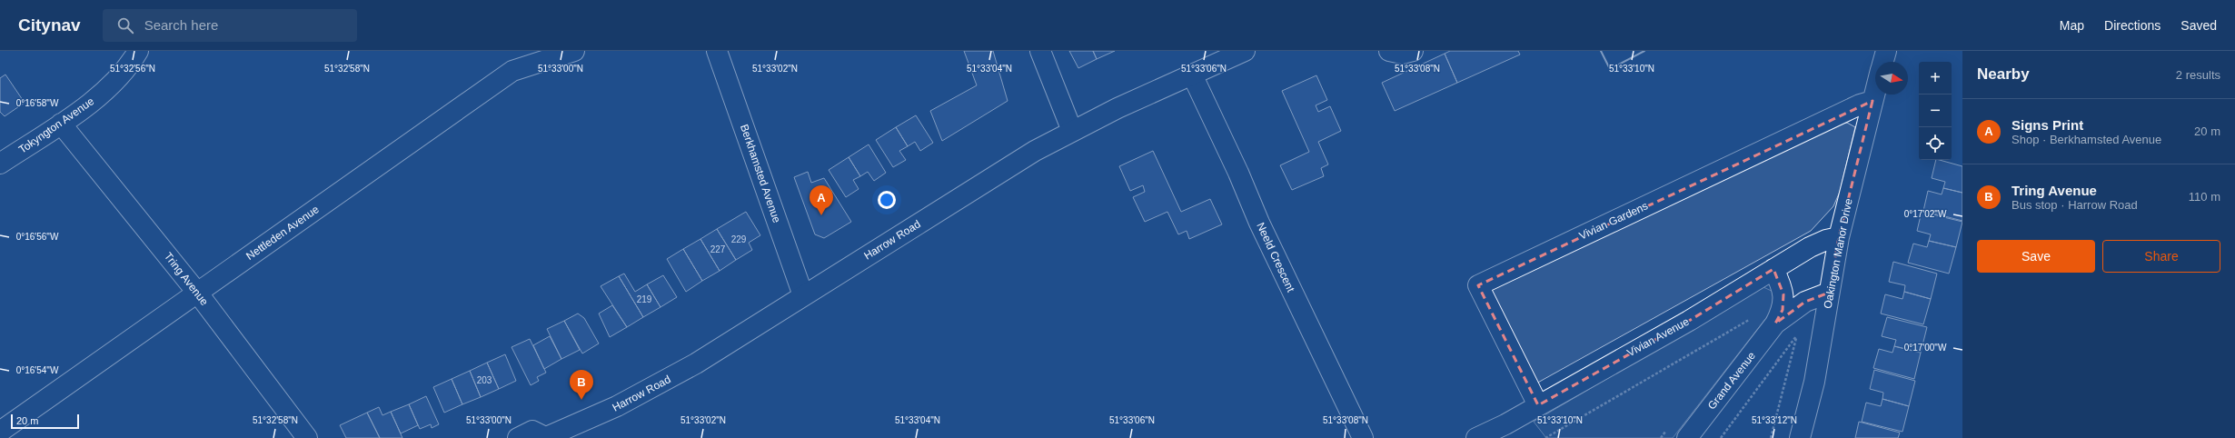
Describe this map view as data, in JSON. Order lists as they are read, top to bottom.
{
  "streets": {
    "street": [
      "Tokyngton Avenue",
      "Berkhamsted Avenue",
      "Vivian Gardens",
      "Nettleden Avenue",
      "Harrow Road",
      "Oakington Manor Drive",
      "Neeld Crescent",
      "Tring Avenue",
      "Vivian Avenue",
      "Grand Avenue"
    ]
  },
  "crossings": [
    ["Tokyngton Avenue", "Tring Avenue"],
    ["Berkhamsted Avenue", "Harrow Road"],
    ["Vivian Gardens", "Oakington Manor Drive"],
    ["Vivian Gardens", "Vivian Avenue"],
    ["Nettleden Avenue", "Tring Avenue"],
    ["Harrow Road", "Neeld Crescent"],
    ["Oakington Manor Drive", "Vivian Avenue"],
    ["Oakington Manor Drive", "Grand Avenue"],
    ["Vivian Avenue", "Grand Avenue"]
  ],
  "house_numbers": [
    "229",
    "227",
    "219",
    "203"
  ],
  "scale_bar": "20 m",
  "north": "right",
  "page": {
    "header": "Citynav",
    "search": "Search here",
    "nav": ["Map", "Directions", "Saved"],
    "heading": ["Nearby", "2 results"],
    "map_buttons": ["+", "−"],
    "list": [
      {
        "mark": "A",
        "name": "Signs Print",
        "note": "Shop · Berkhamsted Avenue",
        "value": "20 m"
      },
      {
        "mark": "B",
        "name": "Tring Avenue",
        "note": "Bus stop · Harrow Road",
        "value": "110 m"
      }
    ],
    "pins": ["A", "B"],
    "buttons": ["Save", "Share"],
    "scale": "20 m"
  },
  "coordinates": [
    "51°32'56\"N",
    "51°32'58\"N",
    "51°33'00\"N",
    "51°33'02\"N",
    "51°33'04\"N",
    "51°33'06\"N",
    "51°33'08\"N",
    "51°33'10\"N",
    "0°16'58\"W",
    "0°17'02\"W",
    "0°16'56\"W",
    "0°17'00\"W",
    "0°16'54\"W",
    "51°33'12\"N"
  ]
}
